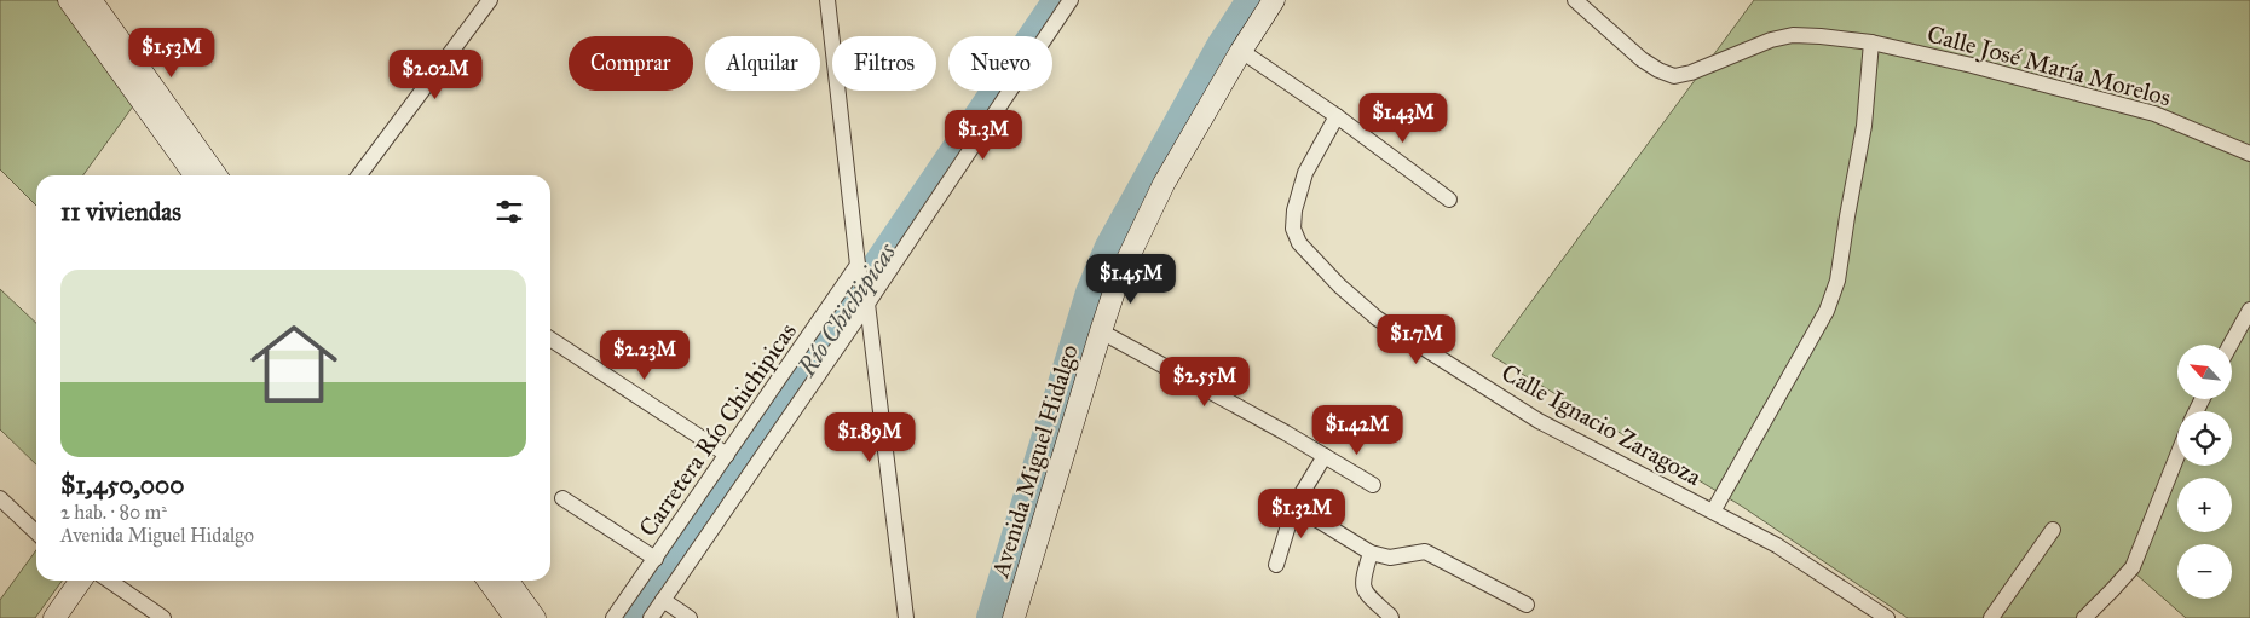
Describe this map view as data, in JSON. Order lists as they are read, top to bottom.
{
  "streets": {
    "street": [
      "Calle José María Morelos",
      "Calle Ignacio Zaragoza",
      "Carretera Río Chichipicas",
      "Avenida Miguel Hidalgo"
    ]
  },
  "water": ["Río Chichipicas"],
  "north": "top left",
  "page": {
    "price": [
      "$1.53M",
      "$2.02M",
      "$1.43M",
      "$1.3M",
      "$1.45M",
      "$1.7M",
      "$2.23M",
      "$2.55M",
      "$1.42M",
      "$1.89M",
      "$1.32M"
    ],
    "chip": [
      "Comprar",
      "Alquilar",
      "Filtros",
      "Nuevo"
    ],
    "heading": "11 viviendas",
    "list": [
      {
        "name": "$1,450,000",
        "note": "2 hab. · 80 m² · Avenida Miguel Hidalgo"
      }
    ],
    "map_buttons": ["+", "−"]
  }
}
